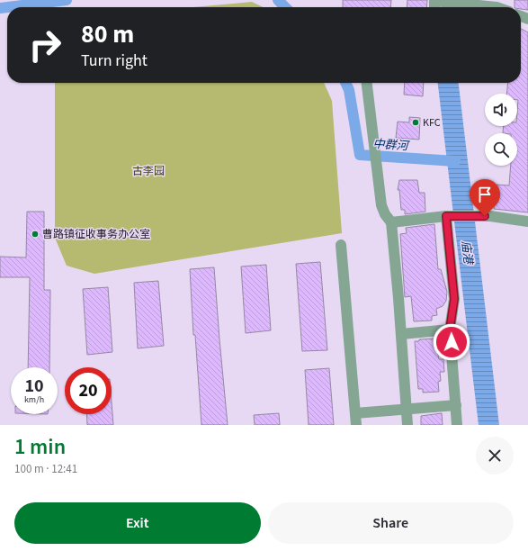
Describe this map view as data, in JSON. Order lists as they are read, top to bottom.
{
  "water": ["中群河", "庙港"],
  "parks": ["古李园"],
  "places": ["KFC", "曹路镇征收事务办公室"],
  "page": {
    "turn": ["80 m", "Turn right"],
    "speed": "10 km/h",
    "limit": "20",
    "heading": ["1 min", "100 m · 12:41"],
    "buttons": ["Exit", "Share"]
  }
}
